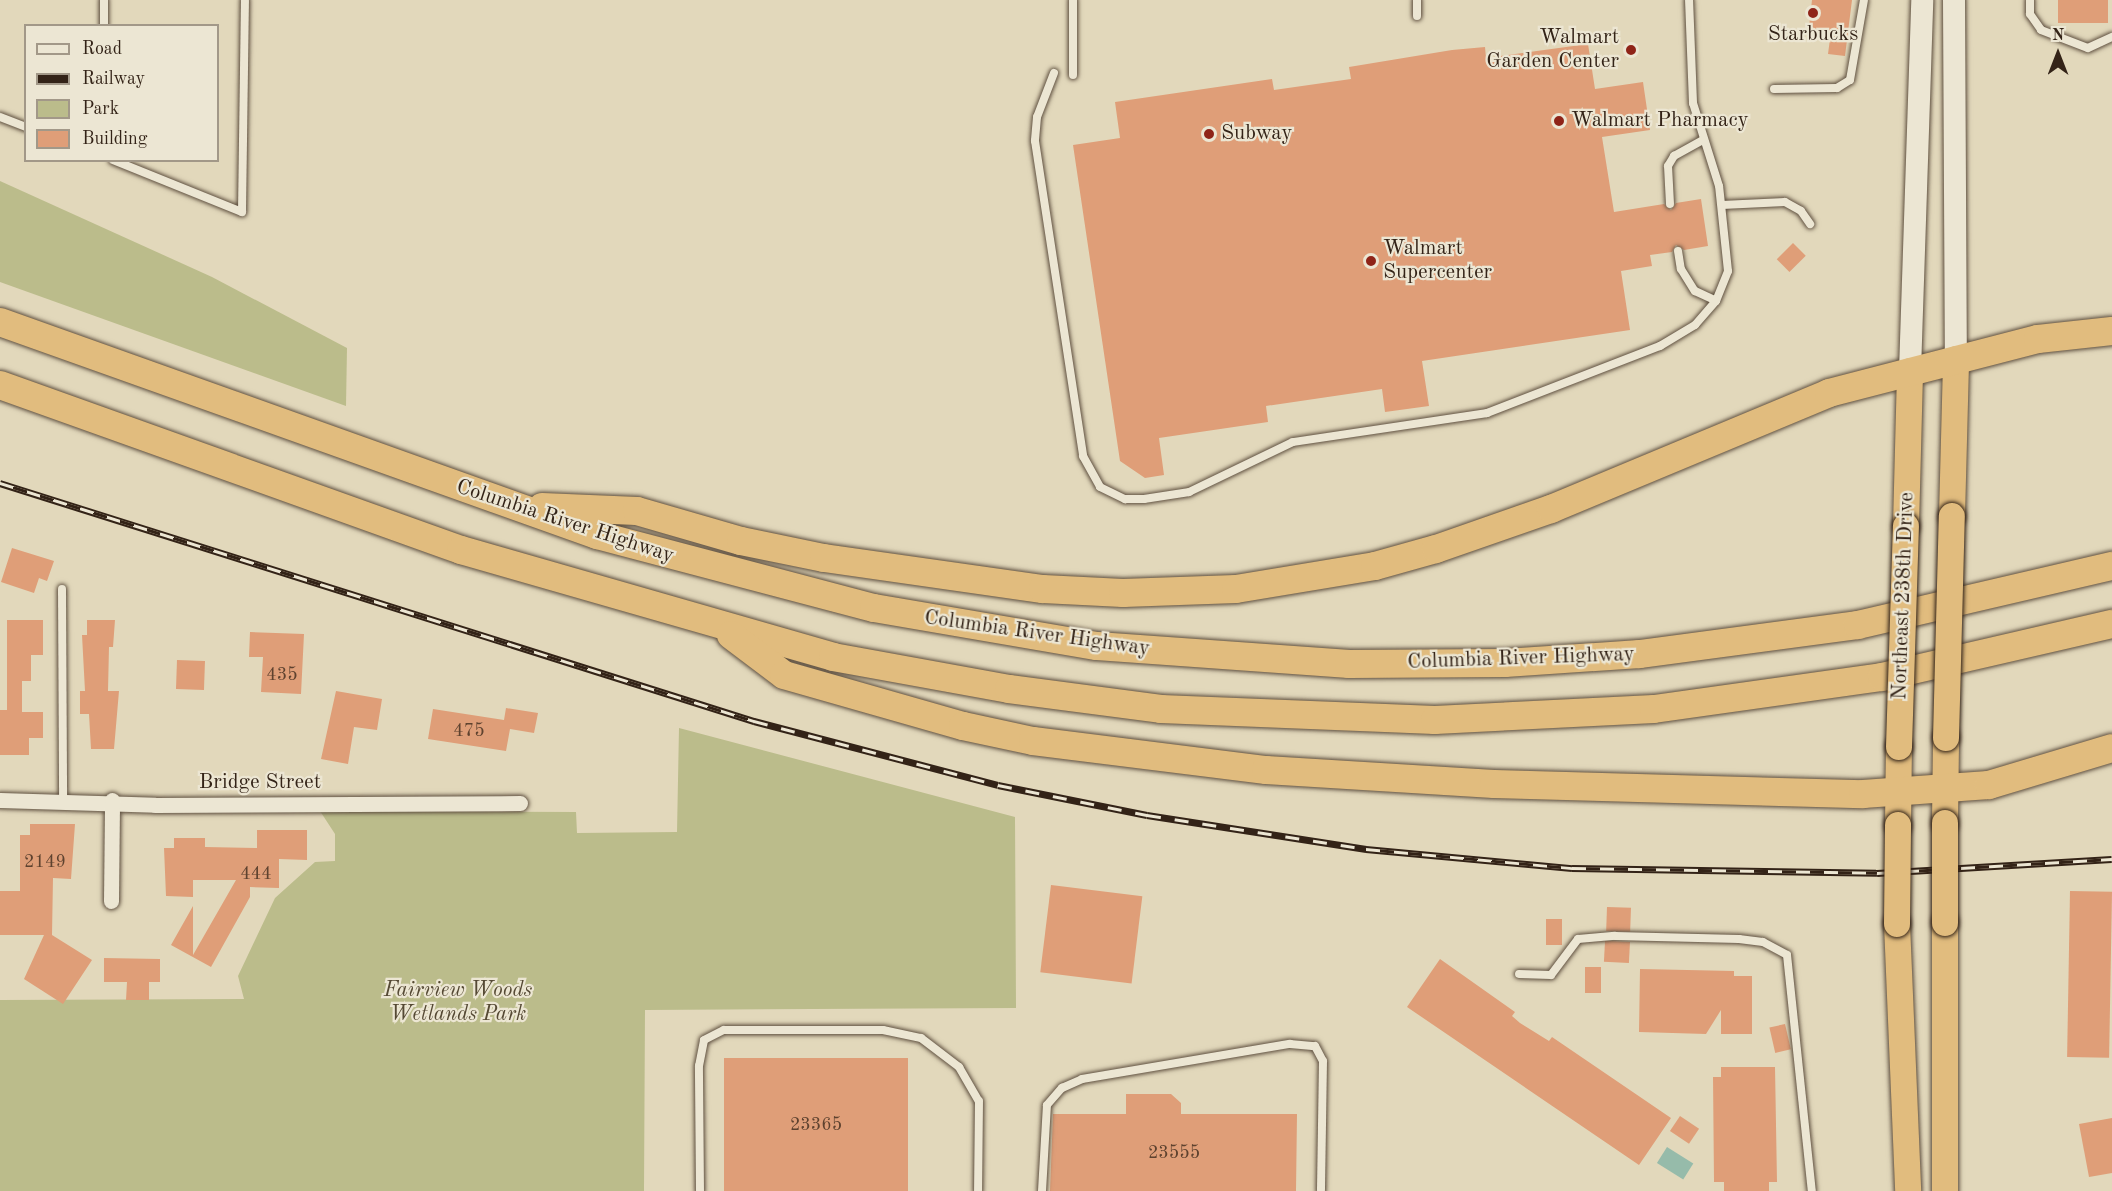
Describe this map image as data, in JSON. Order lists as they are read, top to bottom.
{
  "streets": {
    "highway": ["Columbia River Highway", "Northeast 238th Drive"],
    "street": ["Bridge Street"]
  },
  "parks": ["Fairview Woods Wetlands Park"],
  "places": [
    "Starbucks",
    "Walmart Garden Center",
    "Walmart Pharmacy",
    "Subway",
    "Walmart Supercenter"
  ],
  "house_numbers": [
    "435",
    "475",
    "2149",
    "444",
    "23365",
    "23555"
  ],
  "legend": [
    "Road",
    "Railway",
    "Park",
    "Building"
  ],
  "north": "top"
}
